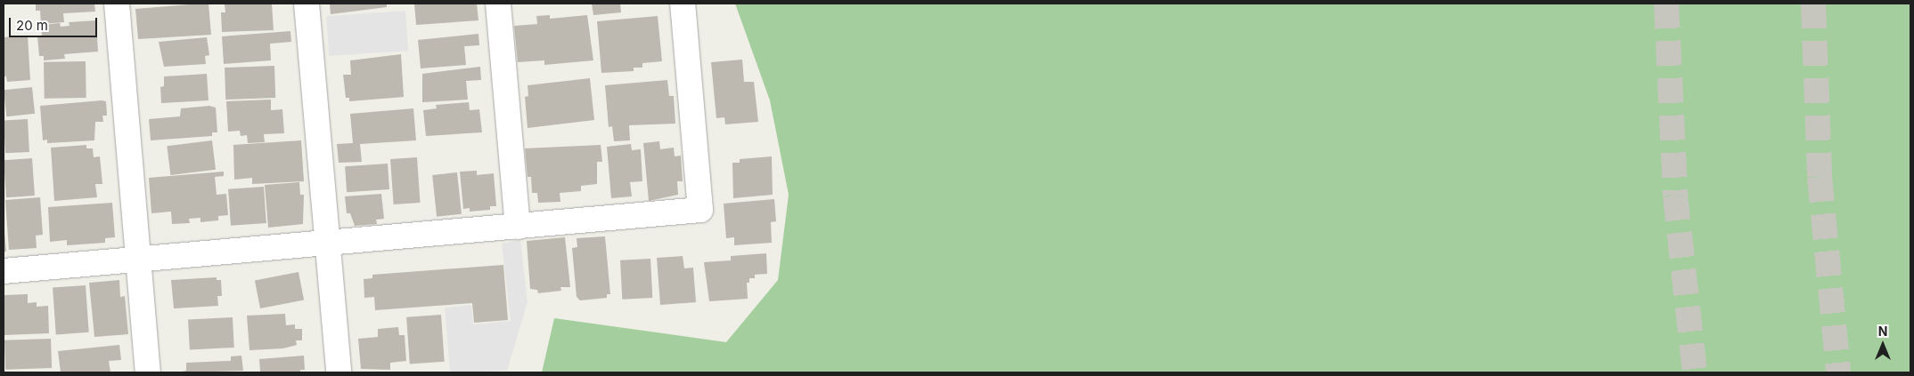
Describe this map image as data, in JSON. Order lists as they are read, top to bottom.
{
  "scale_bar": "20 m",
  "north": "top"
}
